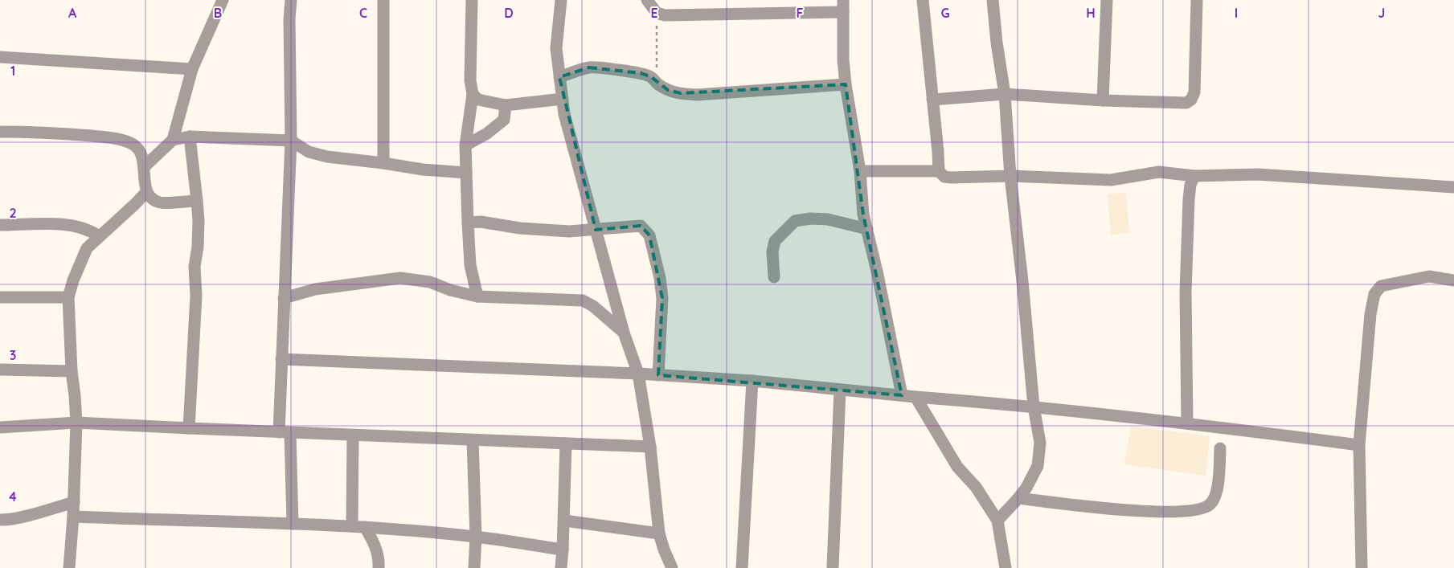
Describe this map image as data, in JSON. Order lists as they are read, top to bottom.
{
  "grid": {
    "columns": [
      "A",
      "B",
      "C",
      "D",
      "E",
      "F",
      "G",
      "H",
      "I",
      "J"
    ],
    "rows": [
      "1",
      "2",
      "3",
      "4"
    ]
  }
}
